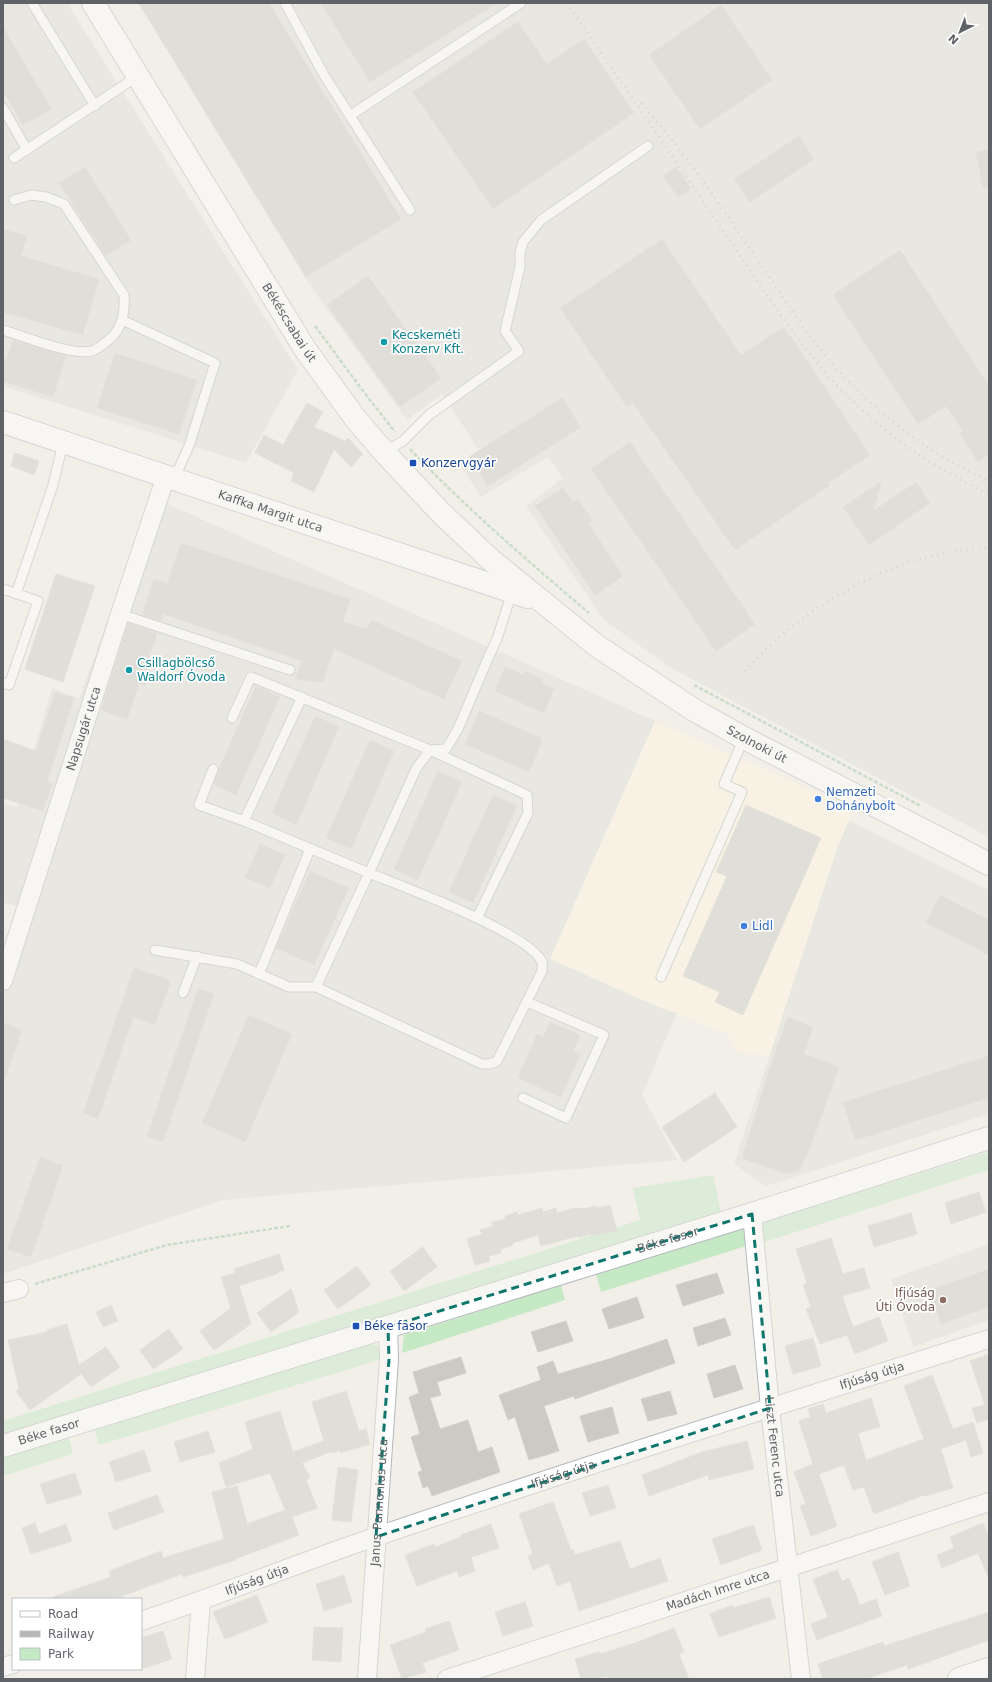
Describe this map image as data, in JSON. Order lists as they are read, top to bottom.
{
  "streets": {
    "street": [
      "Békéscsabai út",
      "Kaffka Margit utca",
      "Napsugár utca",
      "Szolnoki út",
      "Béke fasor",
      "Ifjúság útja",
      "Liszt Ferenc utca",
      "Janus Pannonius utca",
      "Madách Imre utca"
    ]
  },
  "crossings": [
    ["Békéscsabai út", "Kaffka Margit utca"],
    ["Békéscsabai út", "Szolnoki út"],
    ["Kaffka Margit utca", "Napsugár utca"],
    ["Kaffka Margit utca", "Szolnoki út"],
    ["Béke fasor", "Liszt Ferenc utca"],
    ["Béke fasor", "Janus Pannonius utca"],
    ["Ifjúság útja", "Liszt Ferenc utca"],
    ["Ifjúság útja", "Janus Pannonius utca"],
    ["Liszt Ferenc utca", "Madách Imre utca"]
  ],
  "places": {
    "other": [
      "Kecskeméti Konzerv Kft.",
      "Csillagbölcső Waldorf Óvoda",
      "Nemzeti Dohánybolt",
      "Lidl",
      "Ifjúság Úti Óvoda"
    ],
    "transit": ["Konzervgyár", "Béke fasor"]
  },
  "legend": ["Road", "Railway", "Park"],
  "north": "bottom left"
}
